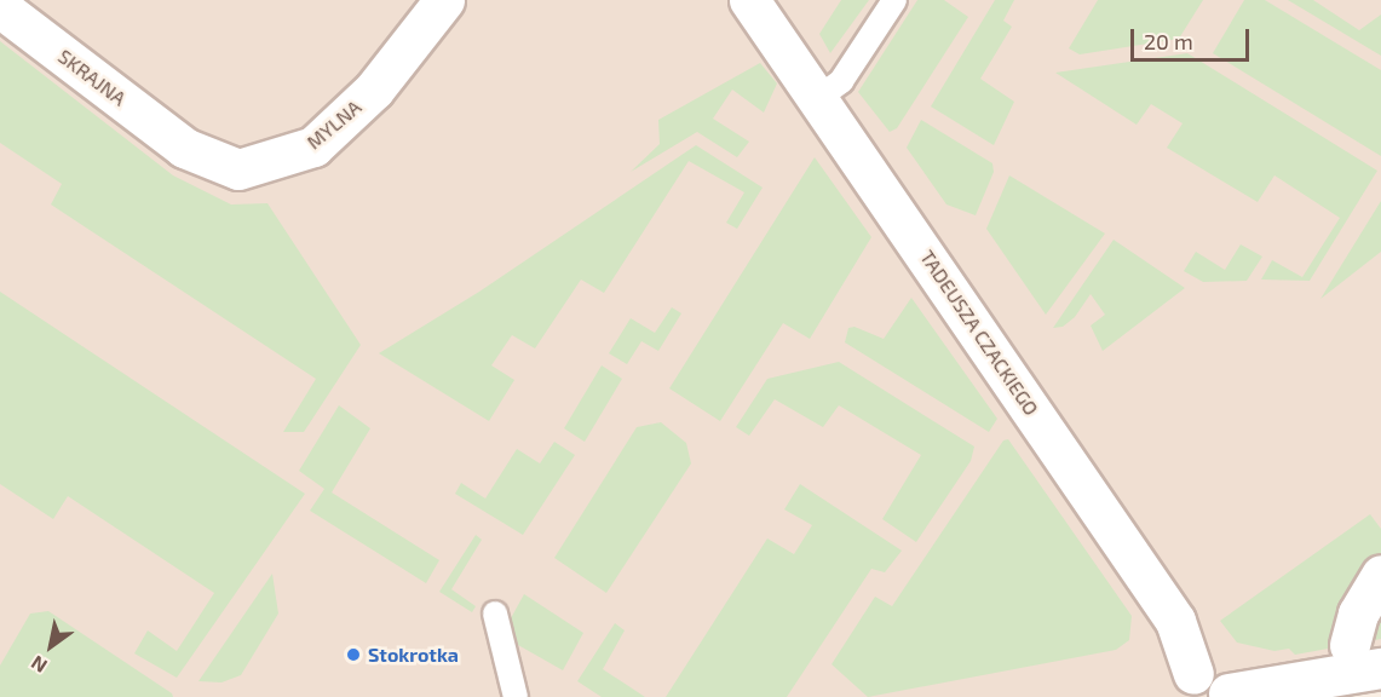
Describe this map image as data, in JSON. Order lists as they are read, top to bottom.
{
  "streets": {
    "street": ["SKRAJNA", "MYLNA", "TADEUSZA CZACKIEGO"]
  },
  "crossings": [
    ["SKRAJNA", "MYLNA"]
  ],
  "places": ["Stokrotka"],
  "scale_bar": "20 m",
  "north": "bottom left"
}
